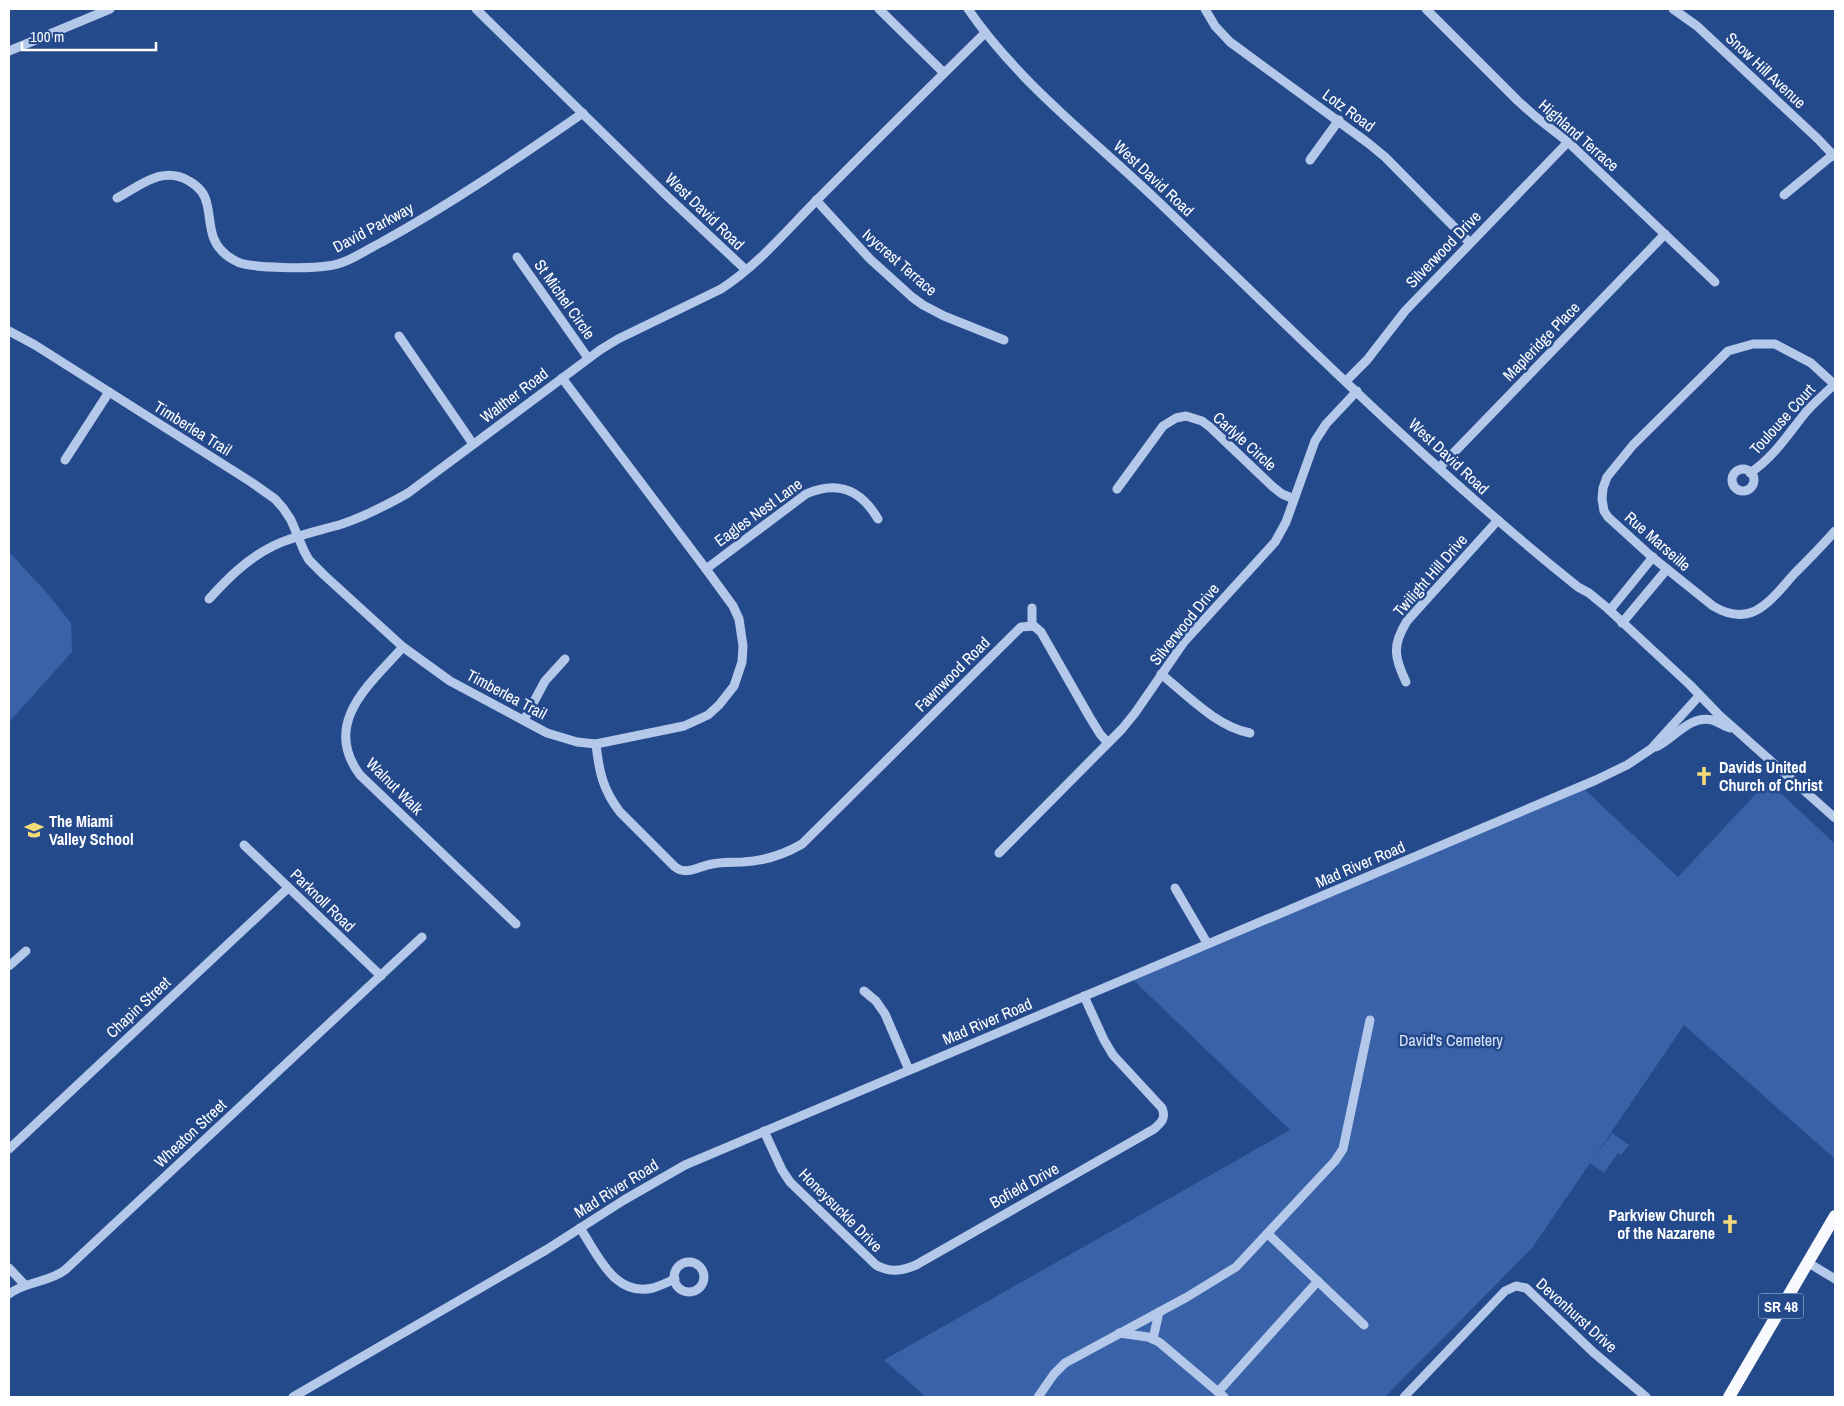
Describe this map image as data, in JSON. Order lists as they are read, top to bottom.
{
  "streets": {
    "main road": ["SR 48"],
    "street": [
      "Snow Hill Avenue",
      "Lotz Road",
      "Highland Terrace",
      "West David Road",
      "David Parkway",
      "Silverwood Drive",
      "Ivycrest Terrace",
      "St Michel Circle",
      "Mapleridge Place",
      "Walther Road",
      "Toulouse Court",
      "Timberlea Trail",
      "Carlyle Circle",
      "Eagles Nest Lane",
      "Rue Marseille",
      "Twilight Hill Drive",
      "Fawnwood Road",
      "Walnut Walk",
      "Mad River Road",
      "Parknoll Road",
      "Chapin Street",
      "Wheaton Street",
      "Bofield Drive",
      "Honeysuckle Drive",
      "Devonhurst Drive"
    ]
  },
  "crossings": [
    ["Lotz Road", "Silverwood Drive"],
    ["Highland Terrace", "Silverwood Drive"],
    ["Highland Terrace", "Mapleridge Place"],
    ["West David Road", "David Parkway"],
    ["West David Road", "Silverwood Drive"],
    ["West David Road", "Ivycrest Terrace"],
    ["West David Road", "Mapleridge Place"],
    ["West David Road", "Walther Road"],
    ["West David Road", "Twilight Hill Drive"],
    ["West David Road", "Mad River Road"],
    ["Silverwood Drive", "Carlyle Circle"],
    ["St Michel Circle", "Walther Road"],
    ["Walther Road", "Timberlea Trail"],
    ["Toulouse Court", "Rue Marseille"],
    ["Timberlea Trail", "Eagles Nest Lane"],
    ["Timberlea Trail", "Fawnwood Road"],
    ["Timberlea Trail", "Walnut Walk"],
    ["Mad River Road", "Bofield Drive"],
    ["Mad River Road", "Honeysuckle Drive"],
    ["Parknoll Road", "Chapin Street"],
    ["Parknoll Road", "Wheaton Street"],
    ["Bofield Drive", "Honeysuckle Drive"]
  ],
  "parks": ["David's Cemetery"],
  "places": {
    "church": ["Davids United Church of Christ", "Parkview Church of the Nazarene"],
    "school or university": ["The Miami Valley School"]
  },
  "scale_bar": "100 m"
}
